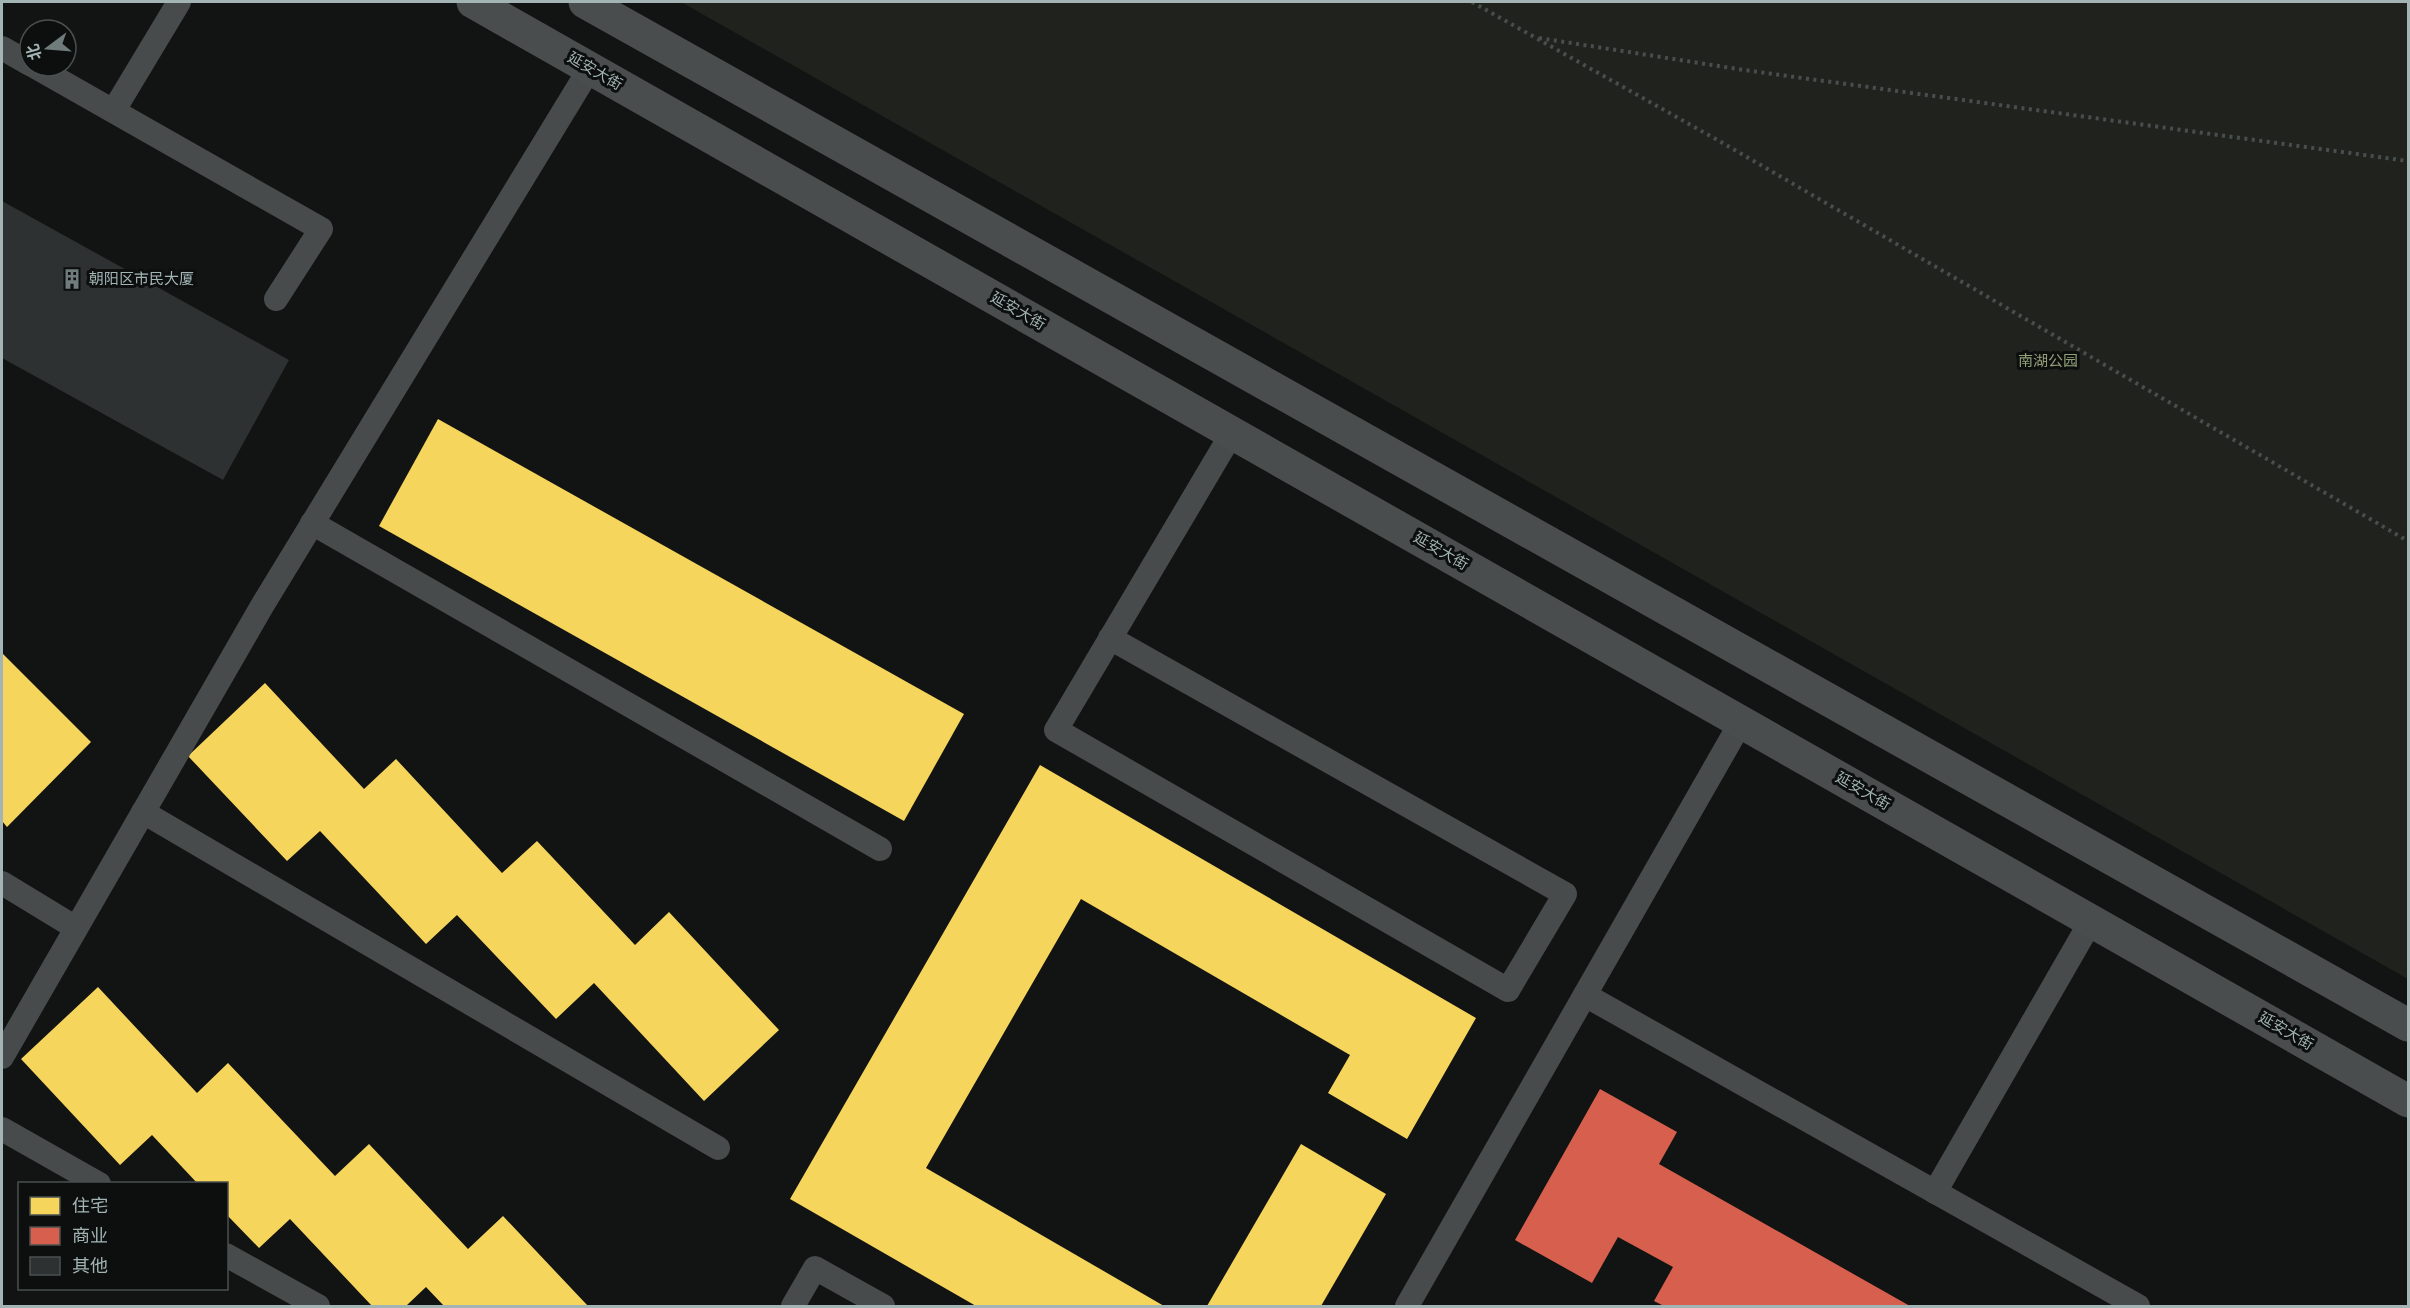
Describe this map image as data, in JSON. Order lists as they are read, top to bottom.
{
  "streets": {
    "main road": ["延安大街"]
  },
  "parks": ["南湖公园"],
  "places": {
    "building": ["朝阳区市民大厦"]
  },
  "legend": ["住宅", "商业", "其他"],
  "north": "left"
}
